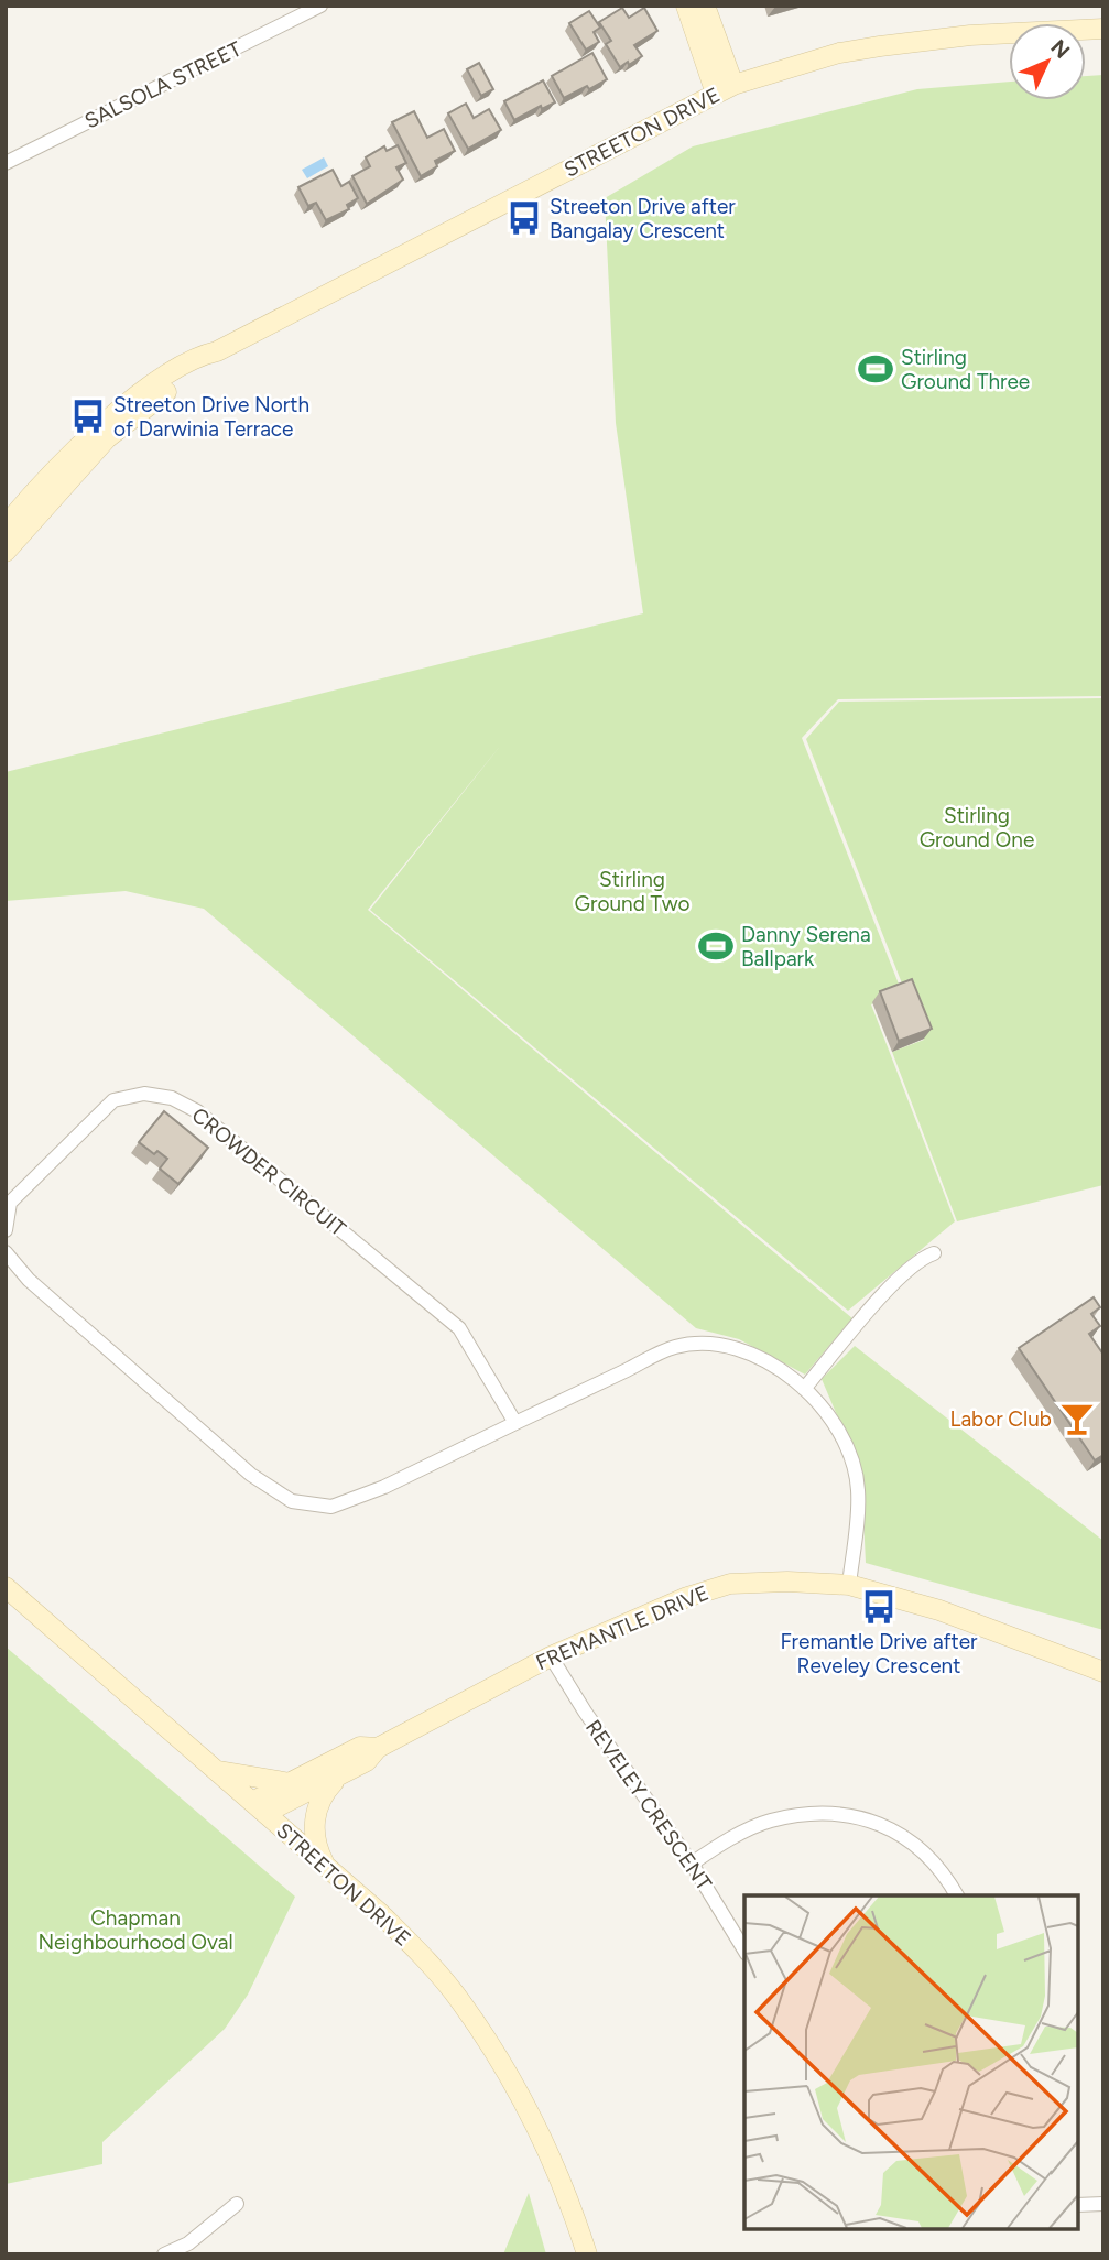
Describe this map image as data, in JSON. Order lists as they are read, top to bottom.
{
  "streets": {
    "main road": ["STREETON DRIVE", "FREMANTLE DRIVE"],
    "street": ["SALSOLA STREET", "CROWDER CIRCUIT", "REVELEY CRESCENT"]
  },
  "crossings": [
    ["STREETON DRIVE", "FREMANTLE DRIVE"],
    ["FREMANTLE DRIVE", "REVELEY CRESCENT"]
  ],
  "parks": ["Stirling Ground One", "Stirling Ground Two", "Chapman Neighbourhood Oval"],
  "places": {
    "bus stop": ["Streeton Drive after Bangalay Crescent", "Streeton Drive North of Darwinia Terrace", "Fremantle Drive after Reveley Crescent"],
    "sports": ["Stirling Ground Three", "Danny Serena Ballpark"],
    "bar": ["Labor Club"]
  },
  "north": "top right"
}
